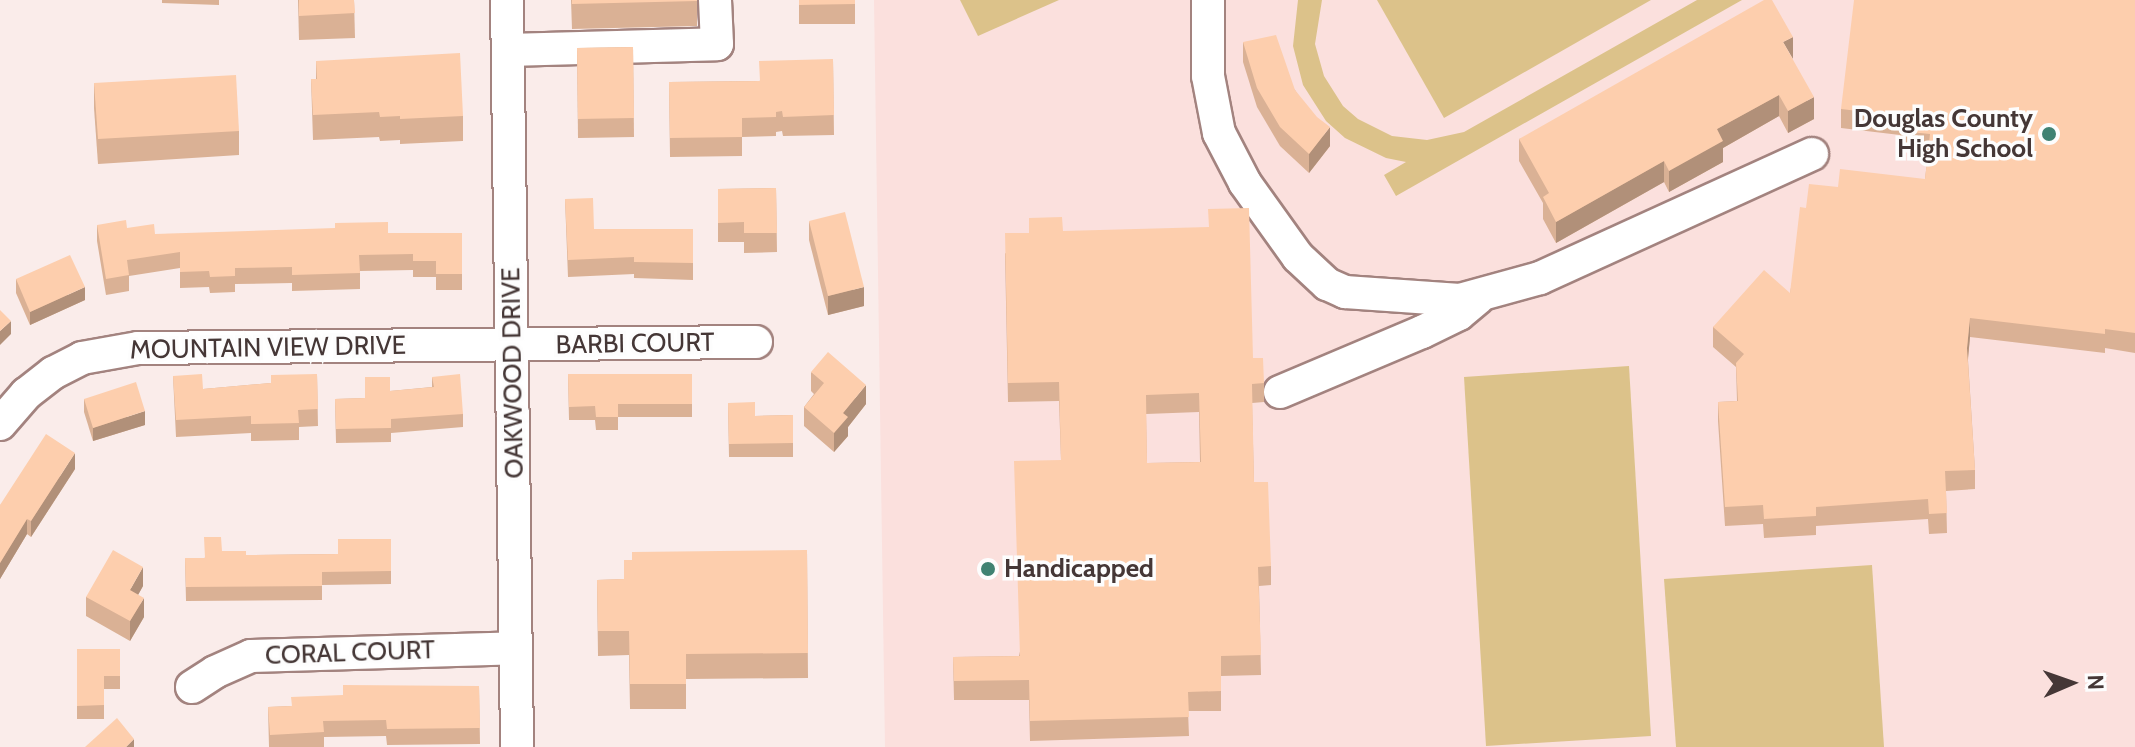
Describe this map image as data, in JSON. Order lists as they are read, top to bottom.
{
  "streets": {
    "street": [
      "BARBI COURT",
      "MOUNTAIN VIEW DRIVE",
      "OAKWOOD DRIVE",
      "CORAL COURT"
    ]
  },
  "crossings": [
    ["BARBI COURT", "MOUNTAIN VIEW DRIVE"],
    ["BARBI COURT", "OAKWOOD DRIVE"],
    ["MOUNTAIN VIEW DRIVE", "OAKWOOD DRIVE"],
    ["OAKWOOD DRIVE", "CORAL COURT"]
  ],
  "places": ["Douglas County High School", "Handicapped"],
  "north": "right"
}
